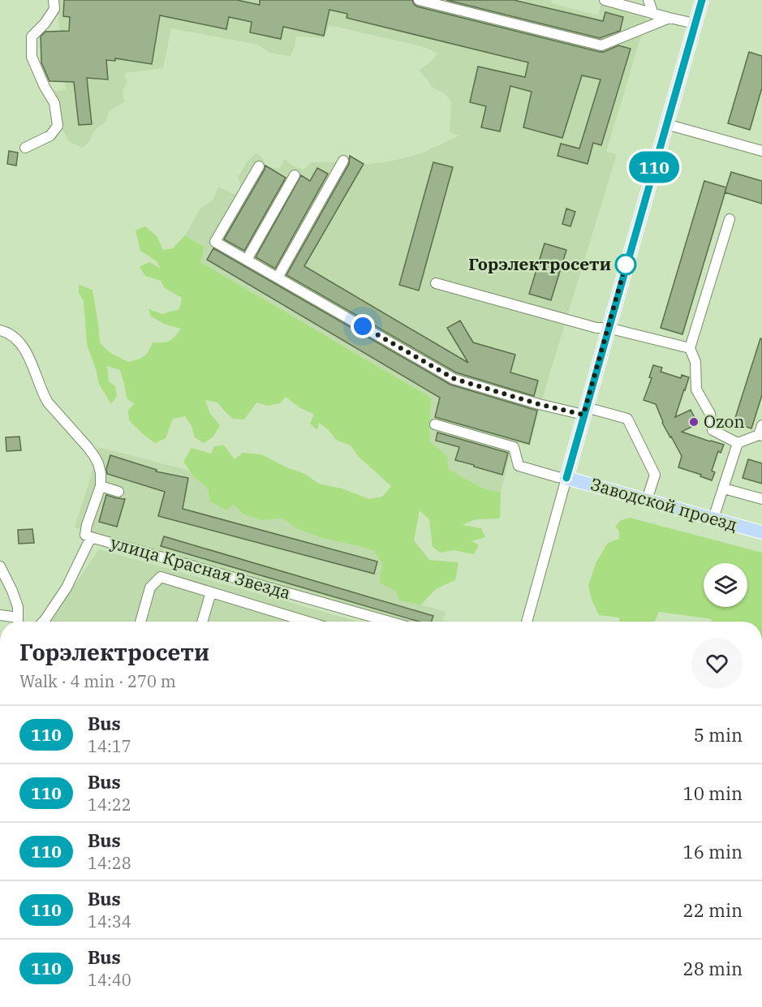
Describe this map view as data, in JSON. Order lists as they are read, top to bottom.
{
  "streets": {
    "main road": ["Заводской проезд"],
    "street": ["улица Красная Звезда"]
  },
  "places": ["Горэлектросети", "Ozon"],
  "lines": ["bus line 110"],
  "page": {
    "on_map": "110",
    "heading": ["Горэлектросети", "Walk · 4 min · 270 m"],
    "list": [
      {
        "mark": "110",
        "name": "Bus",
        "note": "14:17",
        "value": "5 min"
      },
      {
        "mark": "110",
        "name": "Bus",
        "note": "14:22",
        "value": "10 min"
      },
      {
        "mark": "110",
        "name": "Bus",
        "note": "14:28",
        "value": "16 min"
      },
      {
        "mark": "110",
        "name": "Bus",
        "note": "14:34",
        "value": "22 min"
      },
      {
        "mark": "110",
        "name": "Bus",
        "note": "14:40",
        "value": "28 min"
      }
    ]
  }
}
